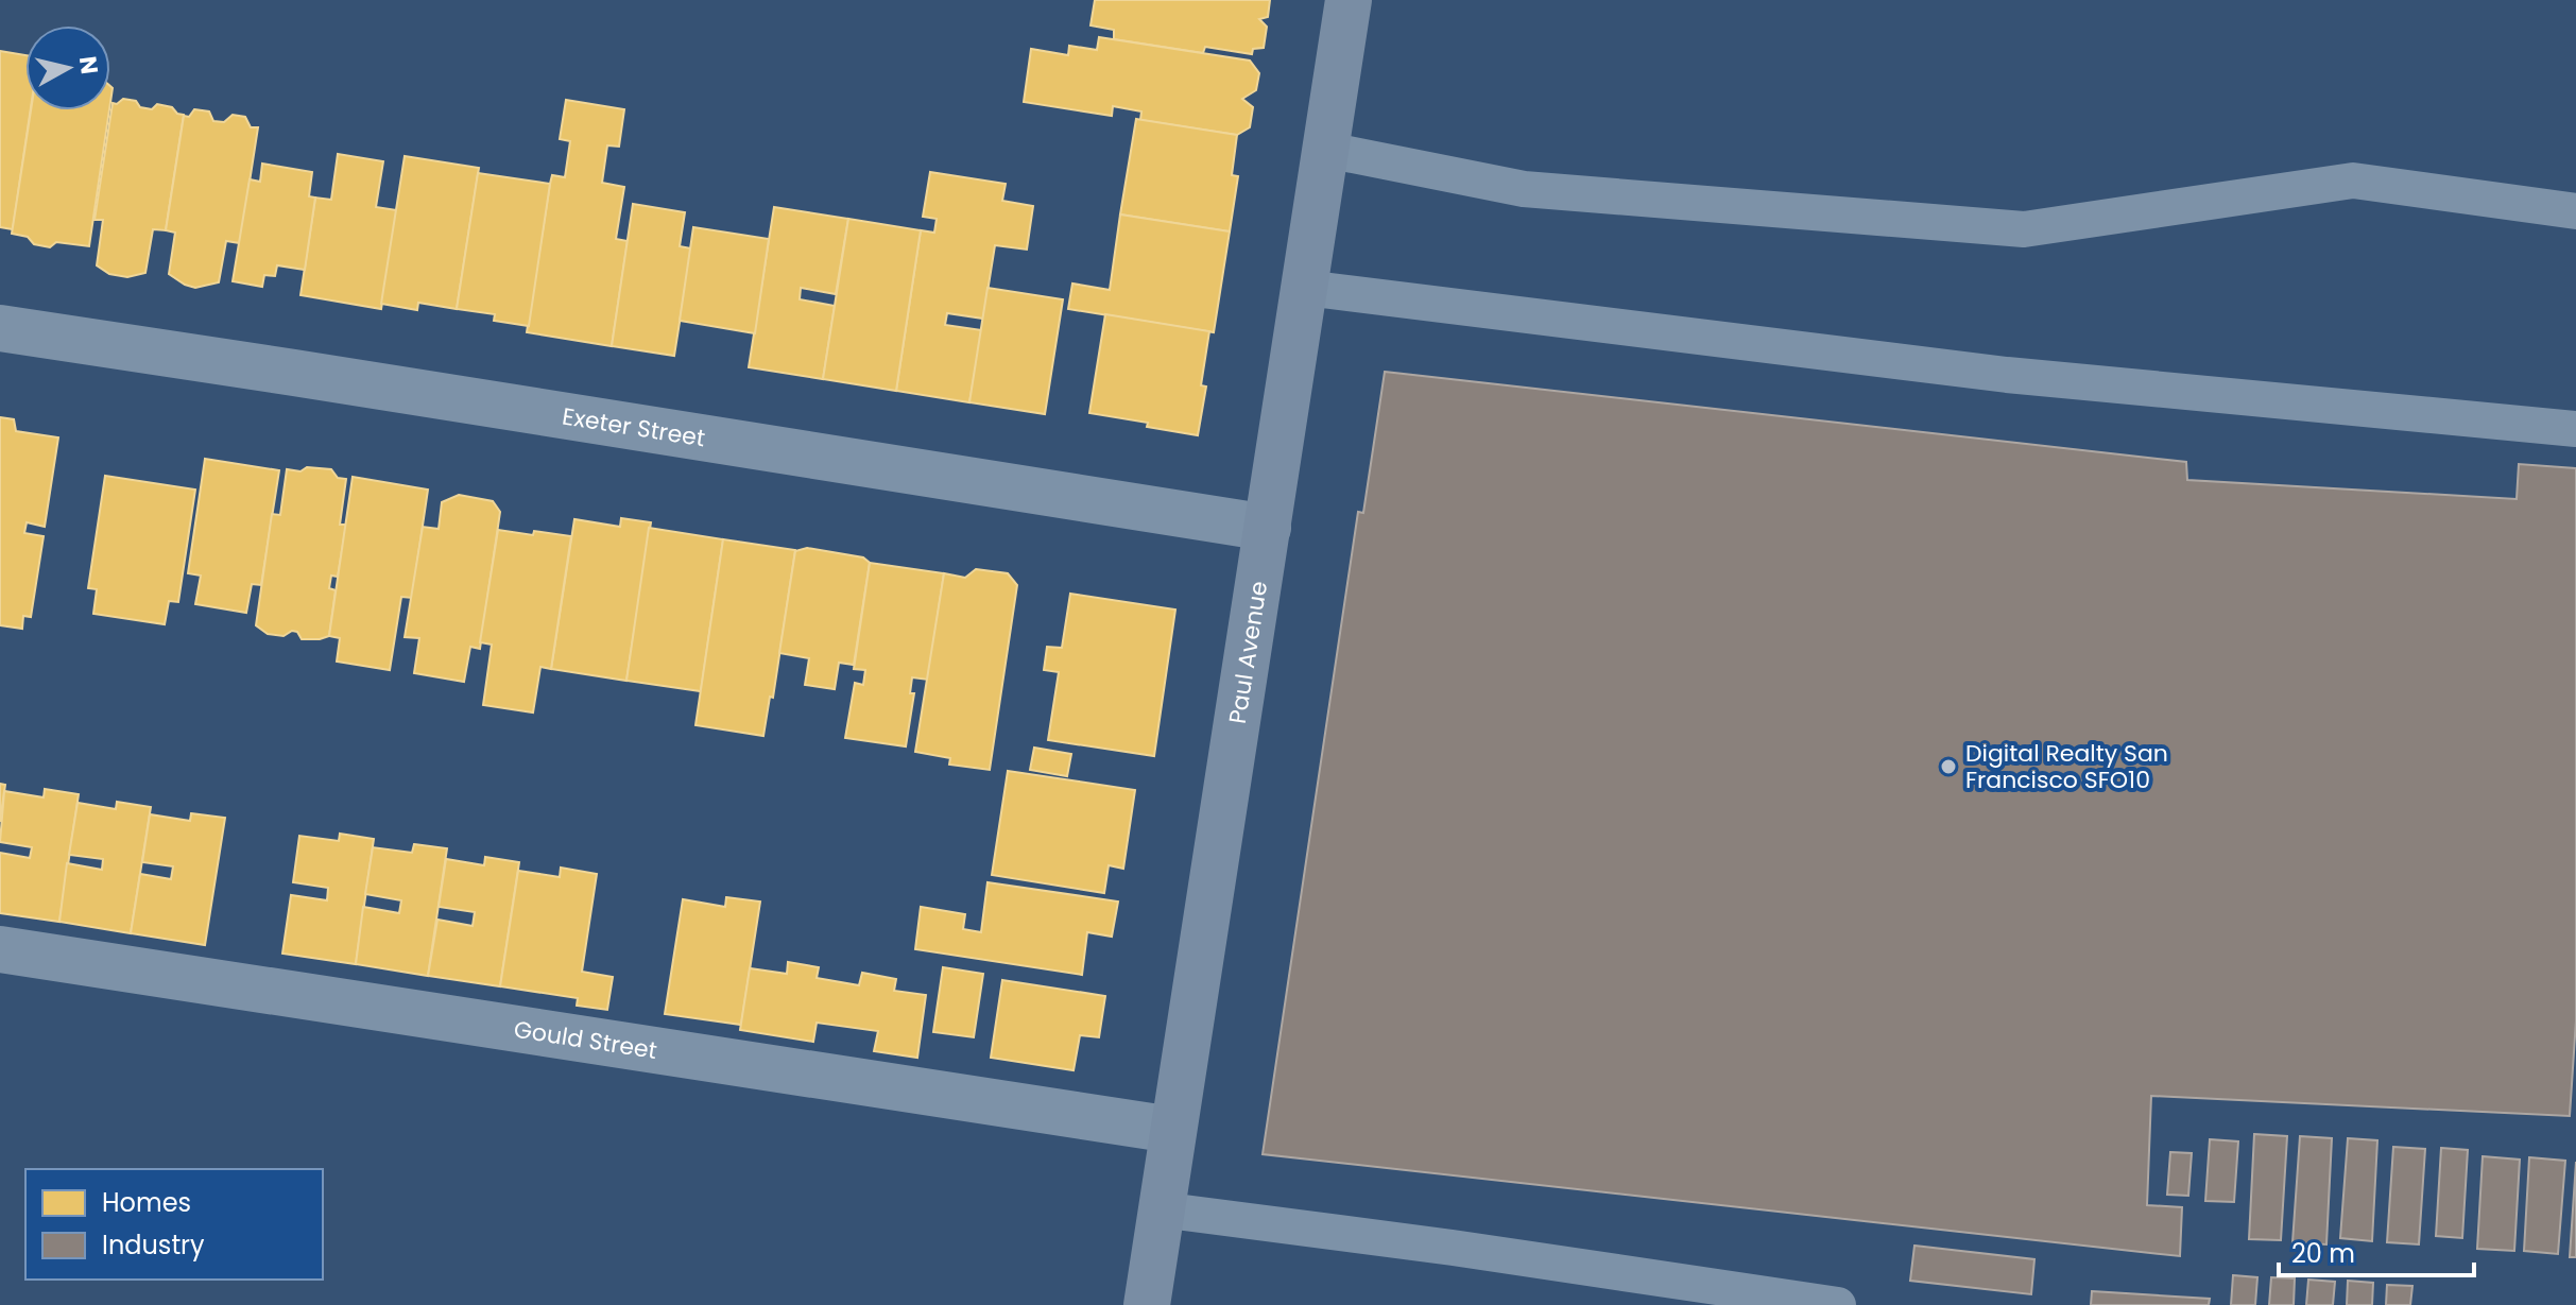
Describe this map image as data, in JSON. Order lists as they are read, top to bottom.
{
  "streets": {
    "main road": ["Paul Avenue"],
    "street": ["Exeter Street", "Gould Street"]
  },
  "crossings": [
    ["Exeter Street", "Paul Avenue"],
    ["Paul Avenue", "Gould Street"]
  ],
  "places": ["Digital Realty San Francisco SFO10"],
  "legend": ["Homes", "Industry"],
  "scale_bar": "20 m",
  "north": "right"
}
